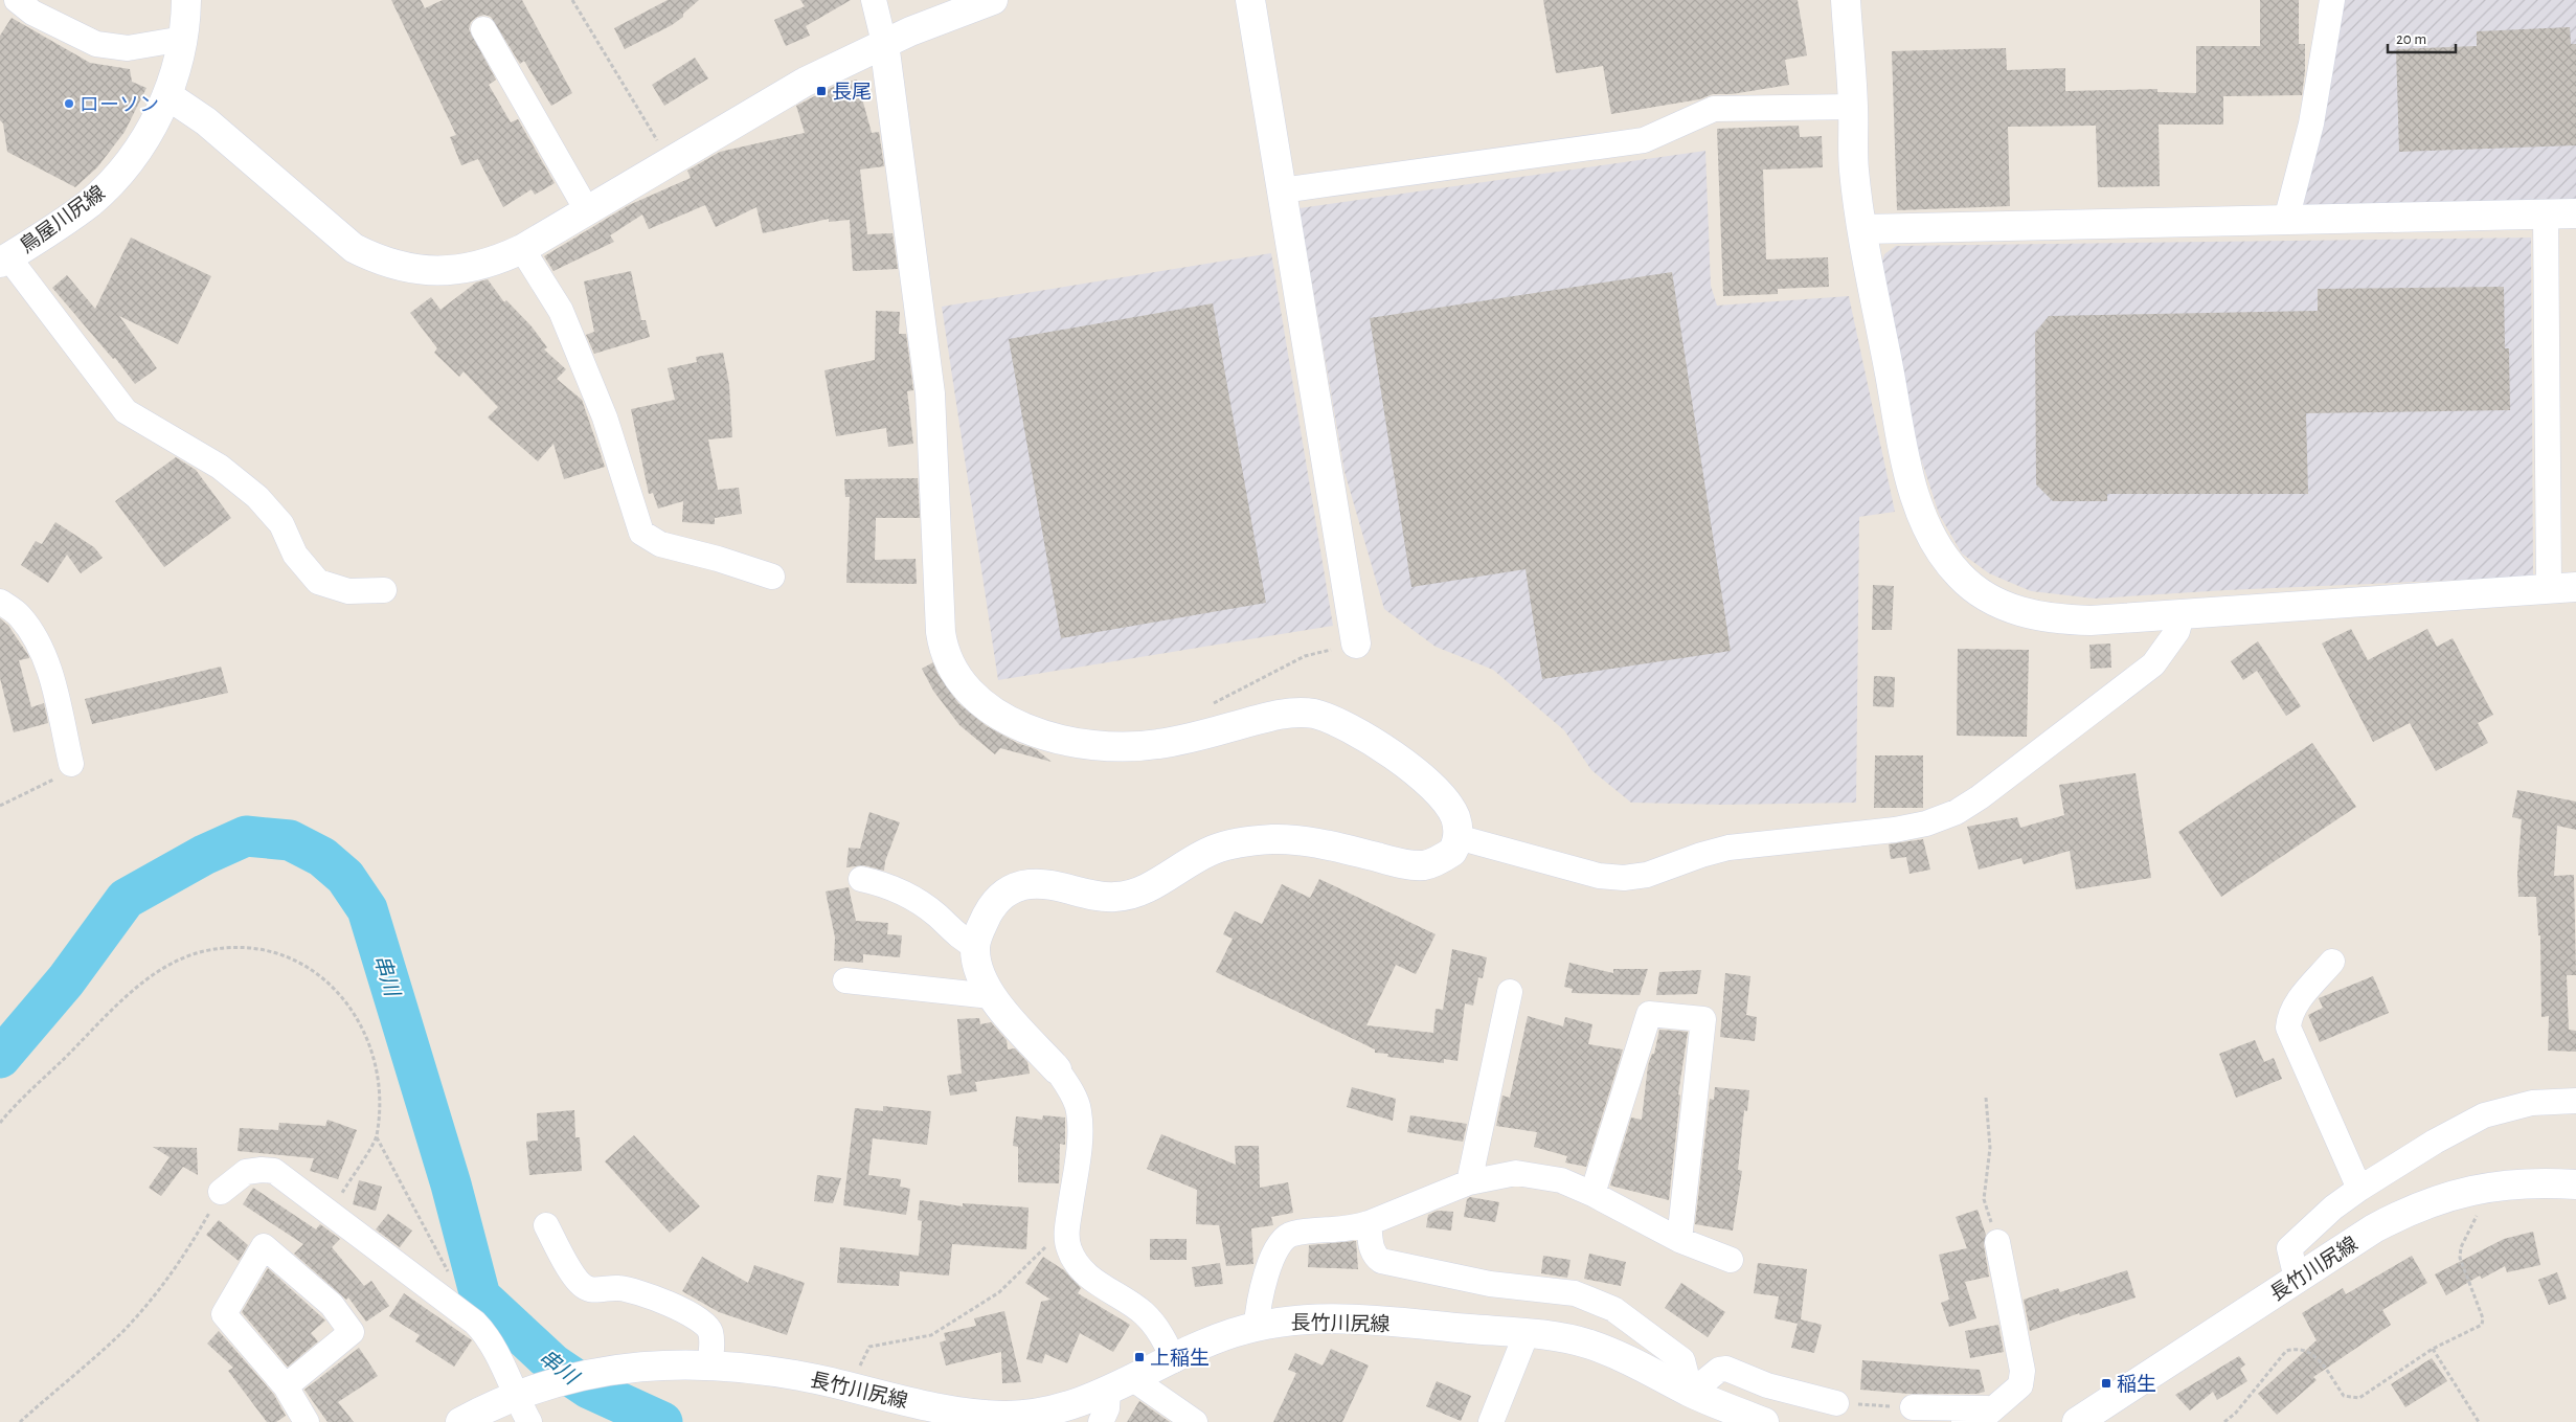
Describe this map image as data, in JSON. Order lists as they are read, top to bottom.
{
  "streets": {
    "street": ["鳥屋川尻線", "長竹川尻線"]
  },
  "water": ["串川"],
  "places": {
    "transit": ["長尾", "上稲生", "稲生"],
    "other": ["ローソン"]
  },
  "scale_bar": "20 m"
}
